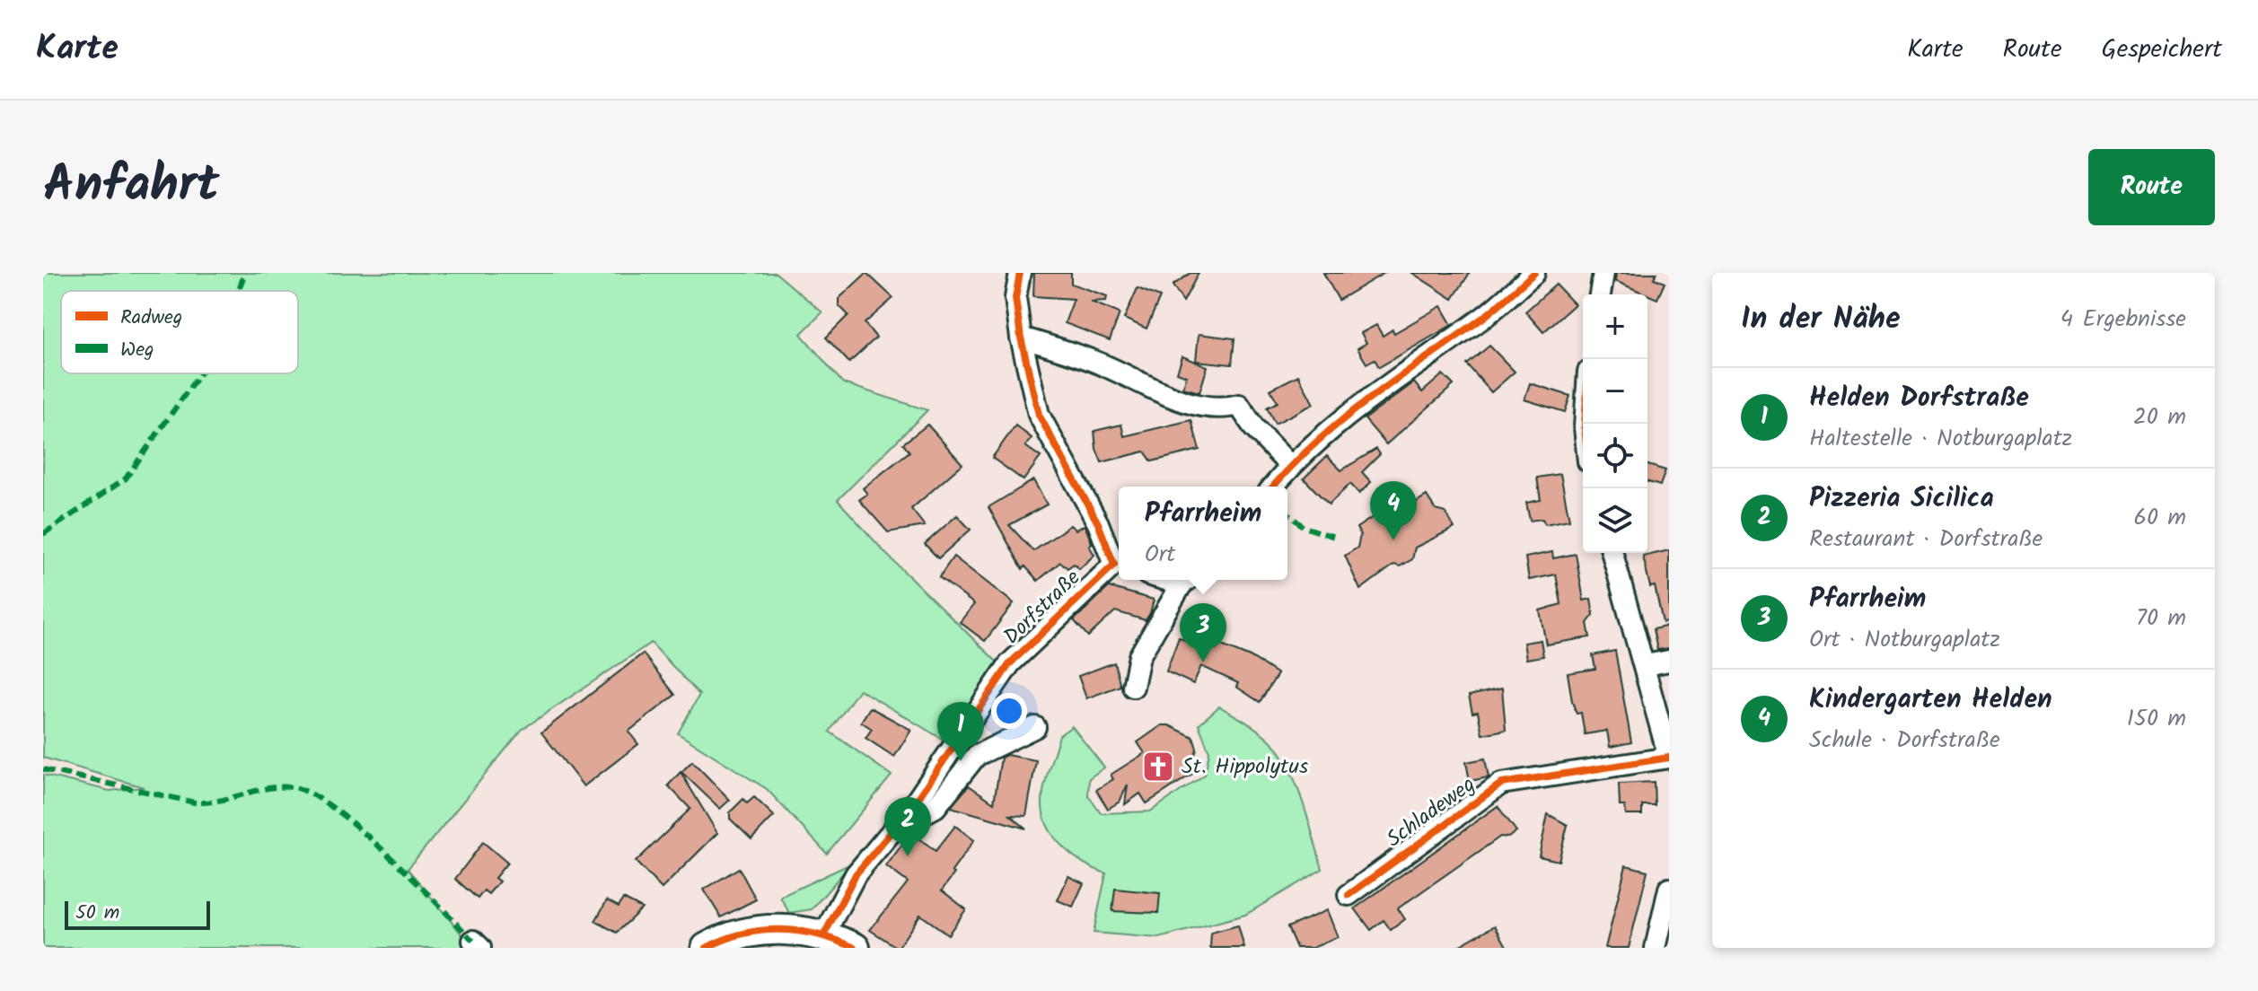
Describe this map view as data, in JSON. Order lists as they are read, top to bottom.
{
  "streets": {
    "street": ["Dorfstraße", "Schladeweg"]
  },
  "places": {
    "church": ["St. Hippolytus"]
  },
  "legend": ["Radweg", "Weg"],
  "scale_bar": "50 m",
  "page": {
    "header": "Karte",
    "nav": ["Karte", "Route", "Gespeichert"],
    "title": "Anfahrt",
    "buttons": "Route",
    "heading": ["In der Nähe", "4 Ergebnisse"],
    "map_buttons": ["+", "−"],
    "list": [
      {
        "mark": "1",
        "name": "Helden Dorfstraße",
        "note": "Haltestelle · Notburgaplatz",
        "value": "20 m"
      },
      {
        "mark": "2",
        "name": "Pizzeria Sicilica",
        "note": "Restaurant · Dorfstraße",
        "value": "60 m"
      },
      {
        "mark": "3",
        "name": "Pfarrheim",
        "note": "Ort · Notburgaplatz",
        "value": "70 m"
      },
      {
        "mark": "4",
        "name": "Kindergarten Helden",
        "note": "Schule · Dorfstraße",
        "value": "150 m"
      }
    ],
    "pins": [
      "4",
      "3",
      "1",
      "2"
    ],
    "popup": ["Pfarrheim", "Ort"],
    "scale": "50 m"
  }
}
